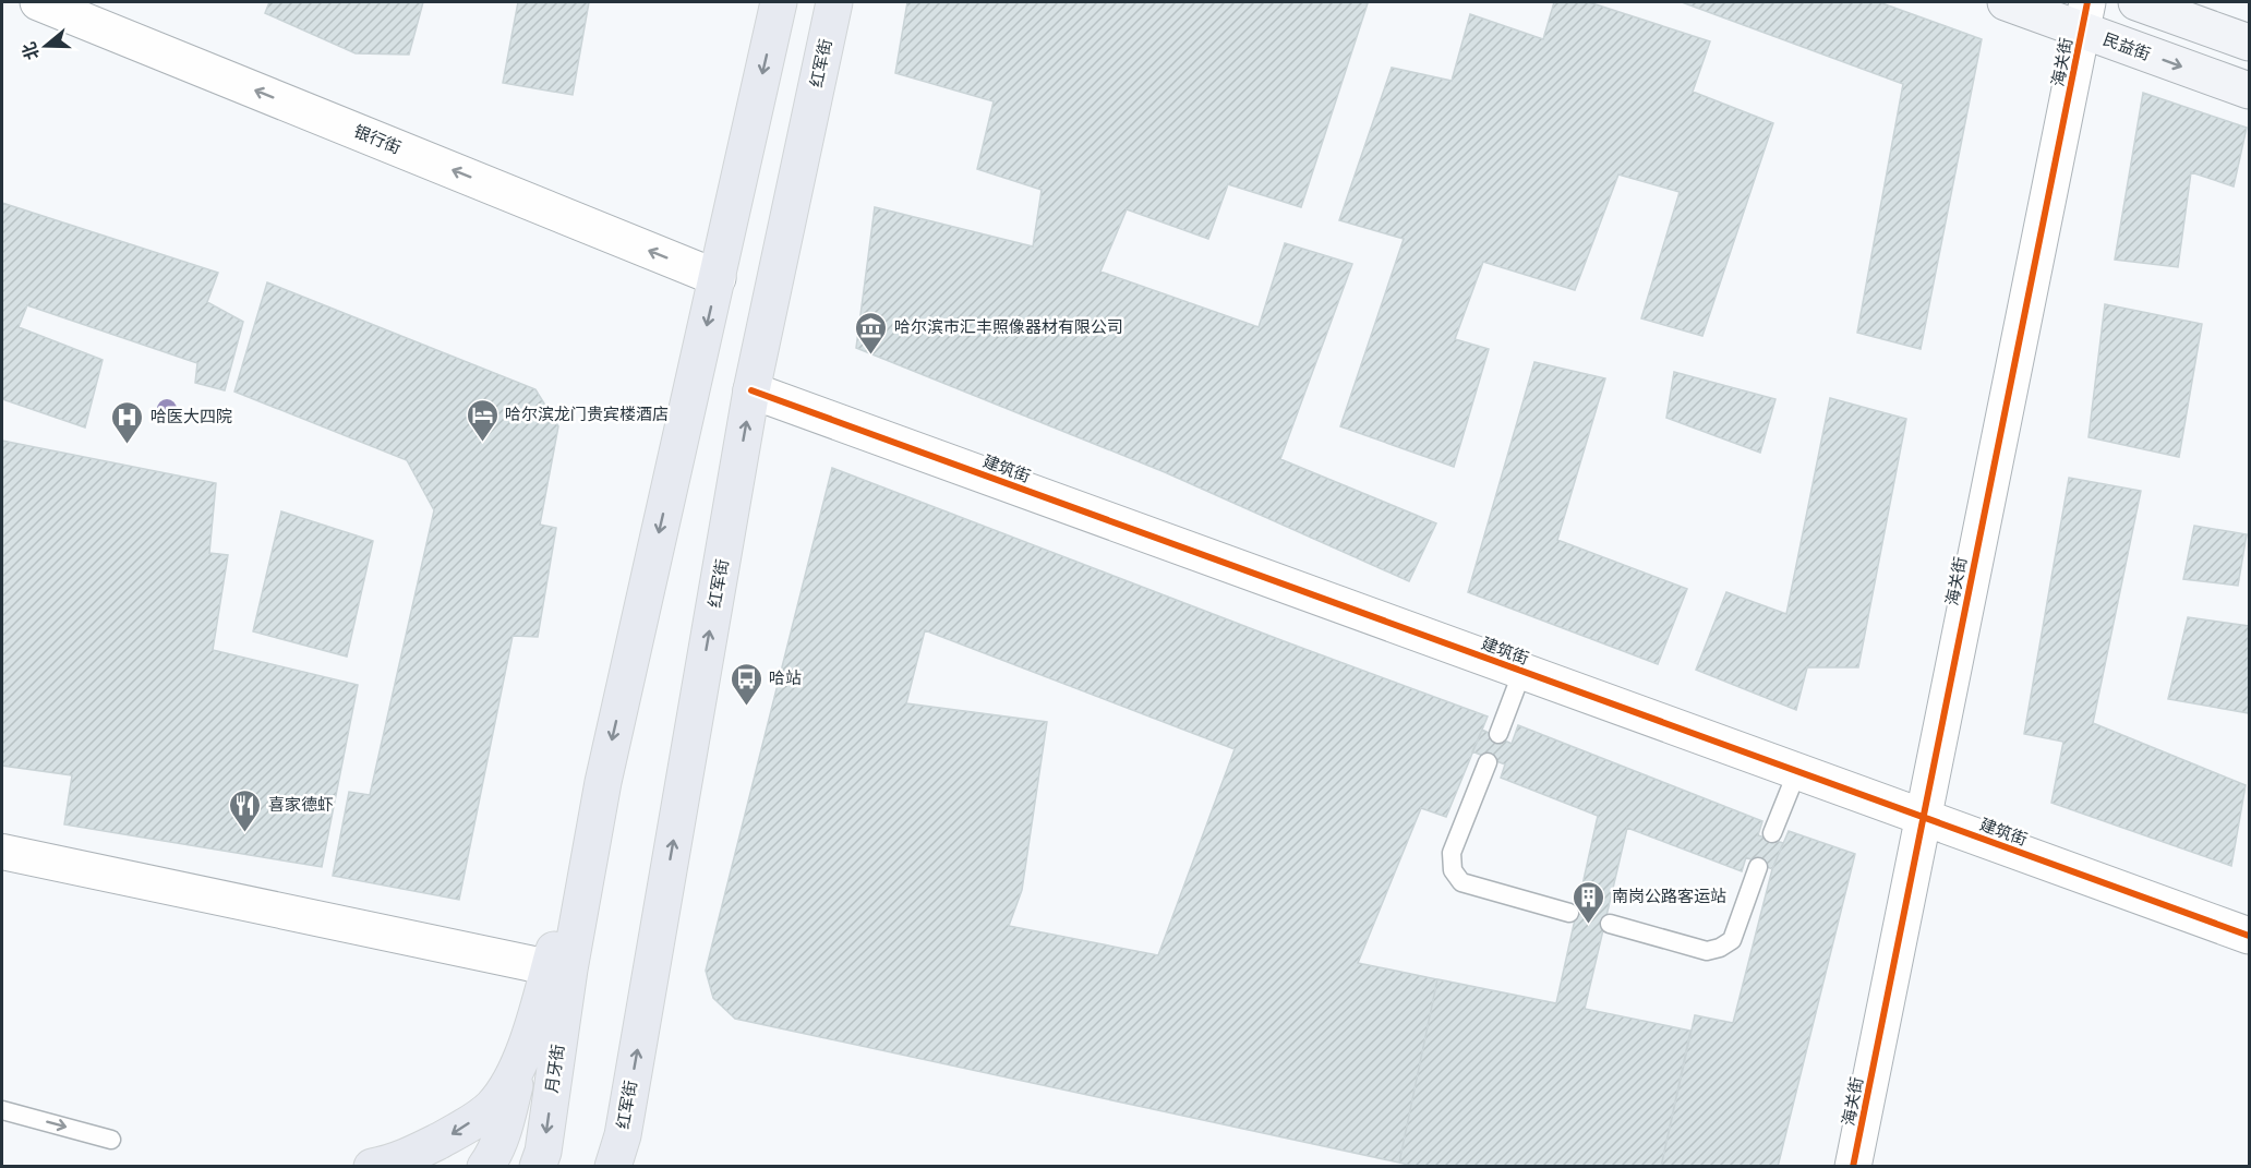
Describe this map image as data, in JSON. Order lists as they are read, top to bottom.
{
  "streets": {
    "main road": ["民益街", "红军街", "月牙街"],
    "street": ["海关街", "银行街", "建筑街"]
  },
  "crossings": [
    ["民益街", "海关街"],
    ["海关街", "建筑街"],
    ["红军街", "建筑街"]
  ],
  "one_way": ["银行街"],
  "places": {
    "museum": ["哈尔滨市汇丰照像器材有限公司"],
    "hotel": ["哈尔滨龙门贵宾楼酒店"],
    "hospital": ["哈医大四院"],
    "bus stop": ["哈站"],
    "restaurant": ["喜家德虾"],
    "building": ["南岗公路客运站"]
  },
  "north": "left"
}
